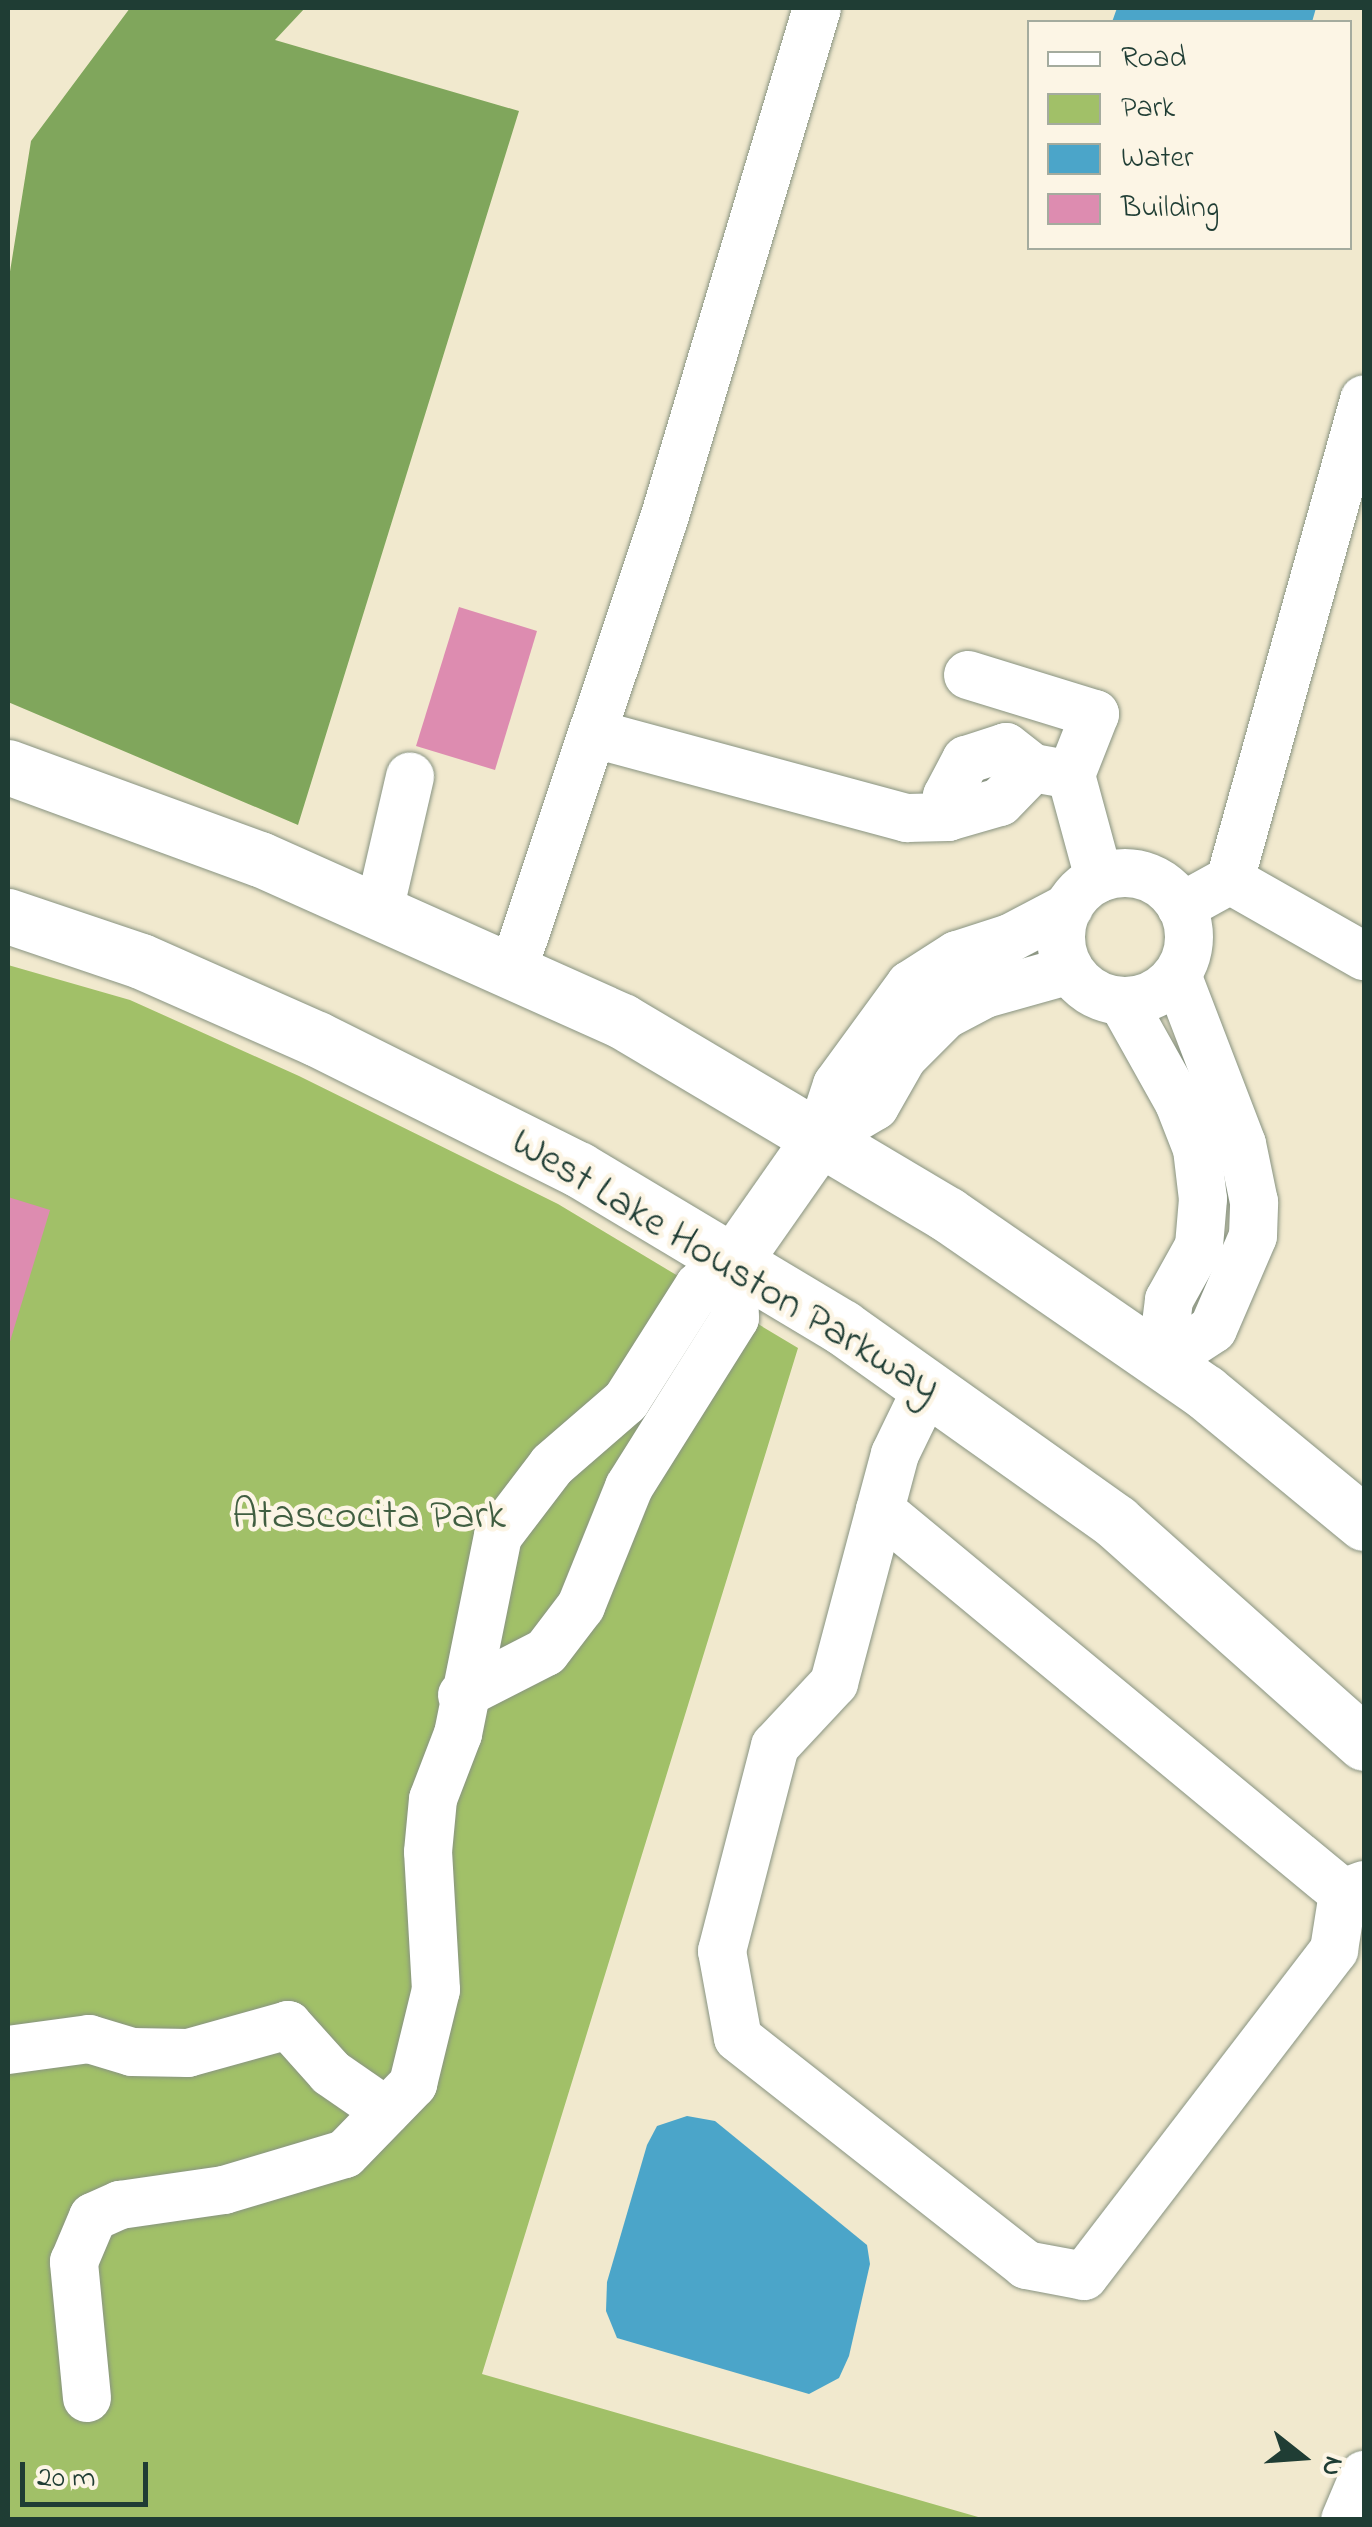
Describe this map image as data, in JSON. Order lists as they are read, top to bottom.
{
  "streets": {
    "main road": ["West Lake Houston Parkway"]
  },
  "parks": ["Atascocita Park"],
  "legend": [
    "Road",
    "Park",
    "Water",
    "Building"
  ],
  "scale_bar": "20 m",
  "north": "right"
}
